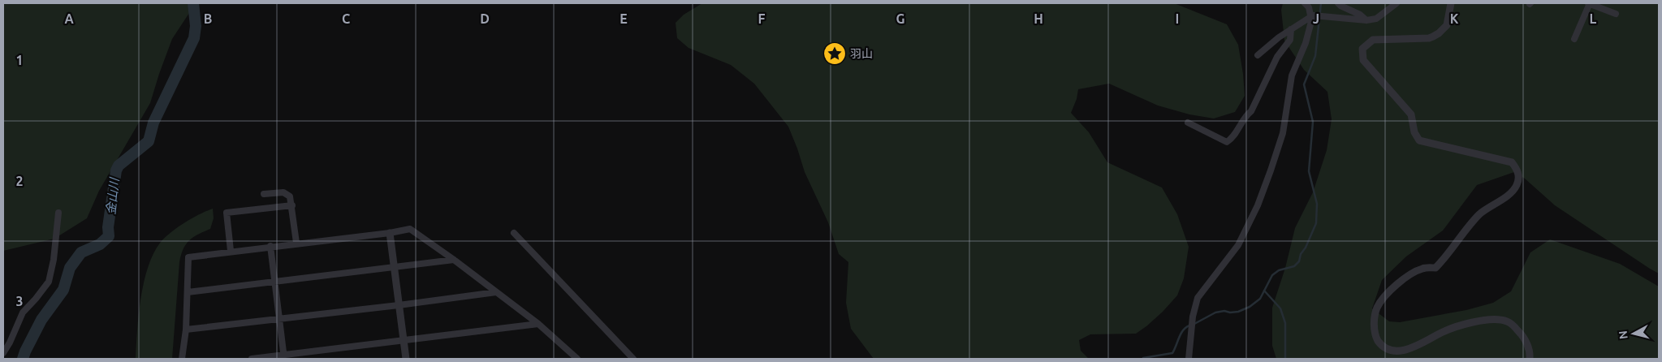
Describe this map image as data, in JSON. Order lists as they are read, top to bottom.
{
  "water": ["金山川"],
  "places": {
    "place": ["羽山"]
  },
  "north": "left",
  "grid": {
    "columns": [
      "A",
      "B",
      "C",
      "D",
      "E",
      "F",
      "G",
      "H",
      "I",
      "J",
      "K",
      "L"
    ],
    "rows": ["1", "2", "3"]
  }
}
